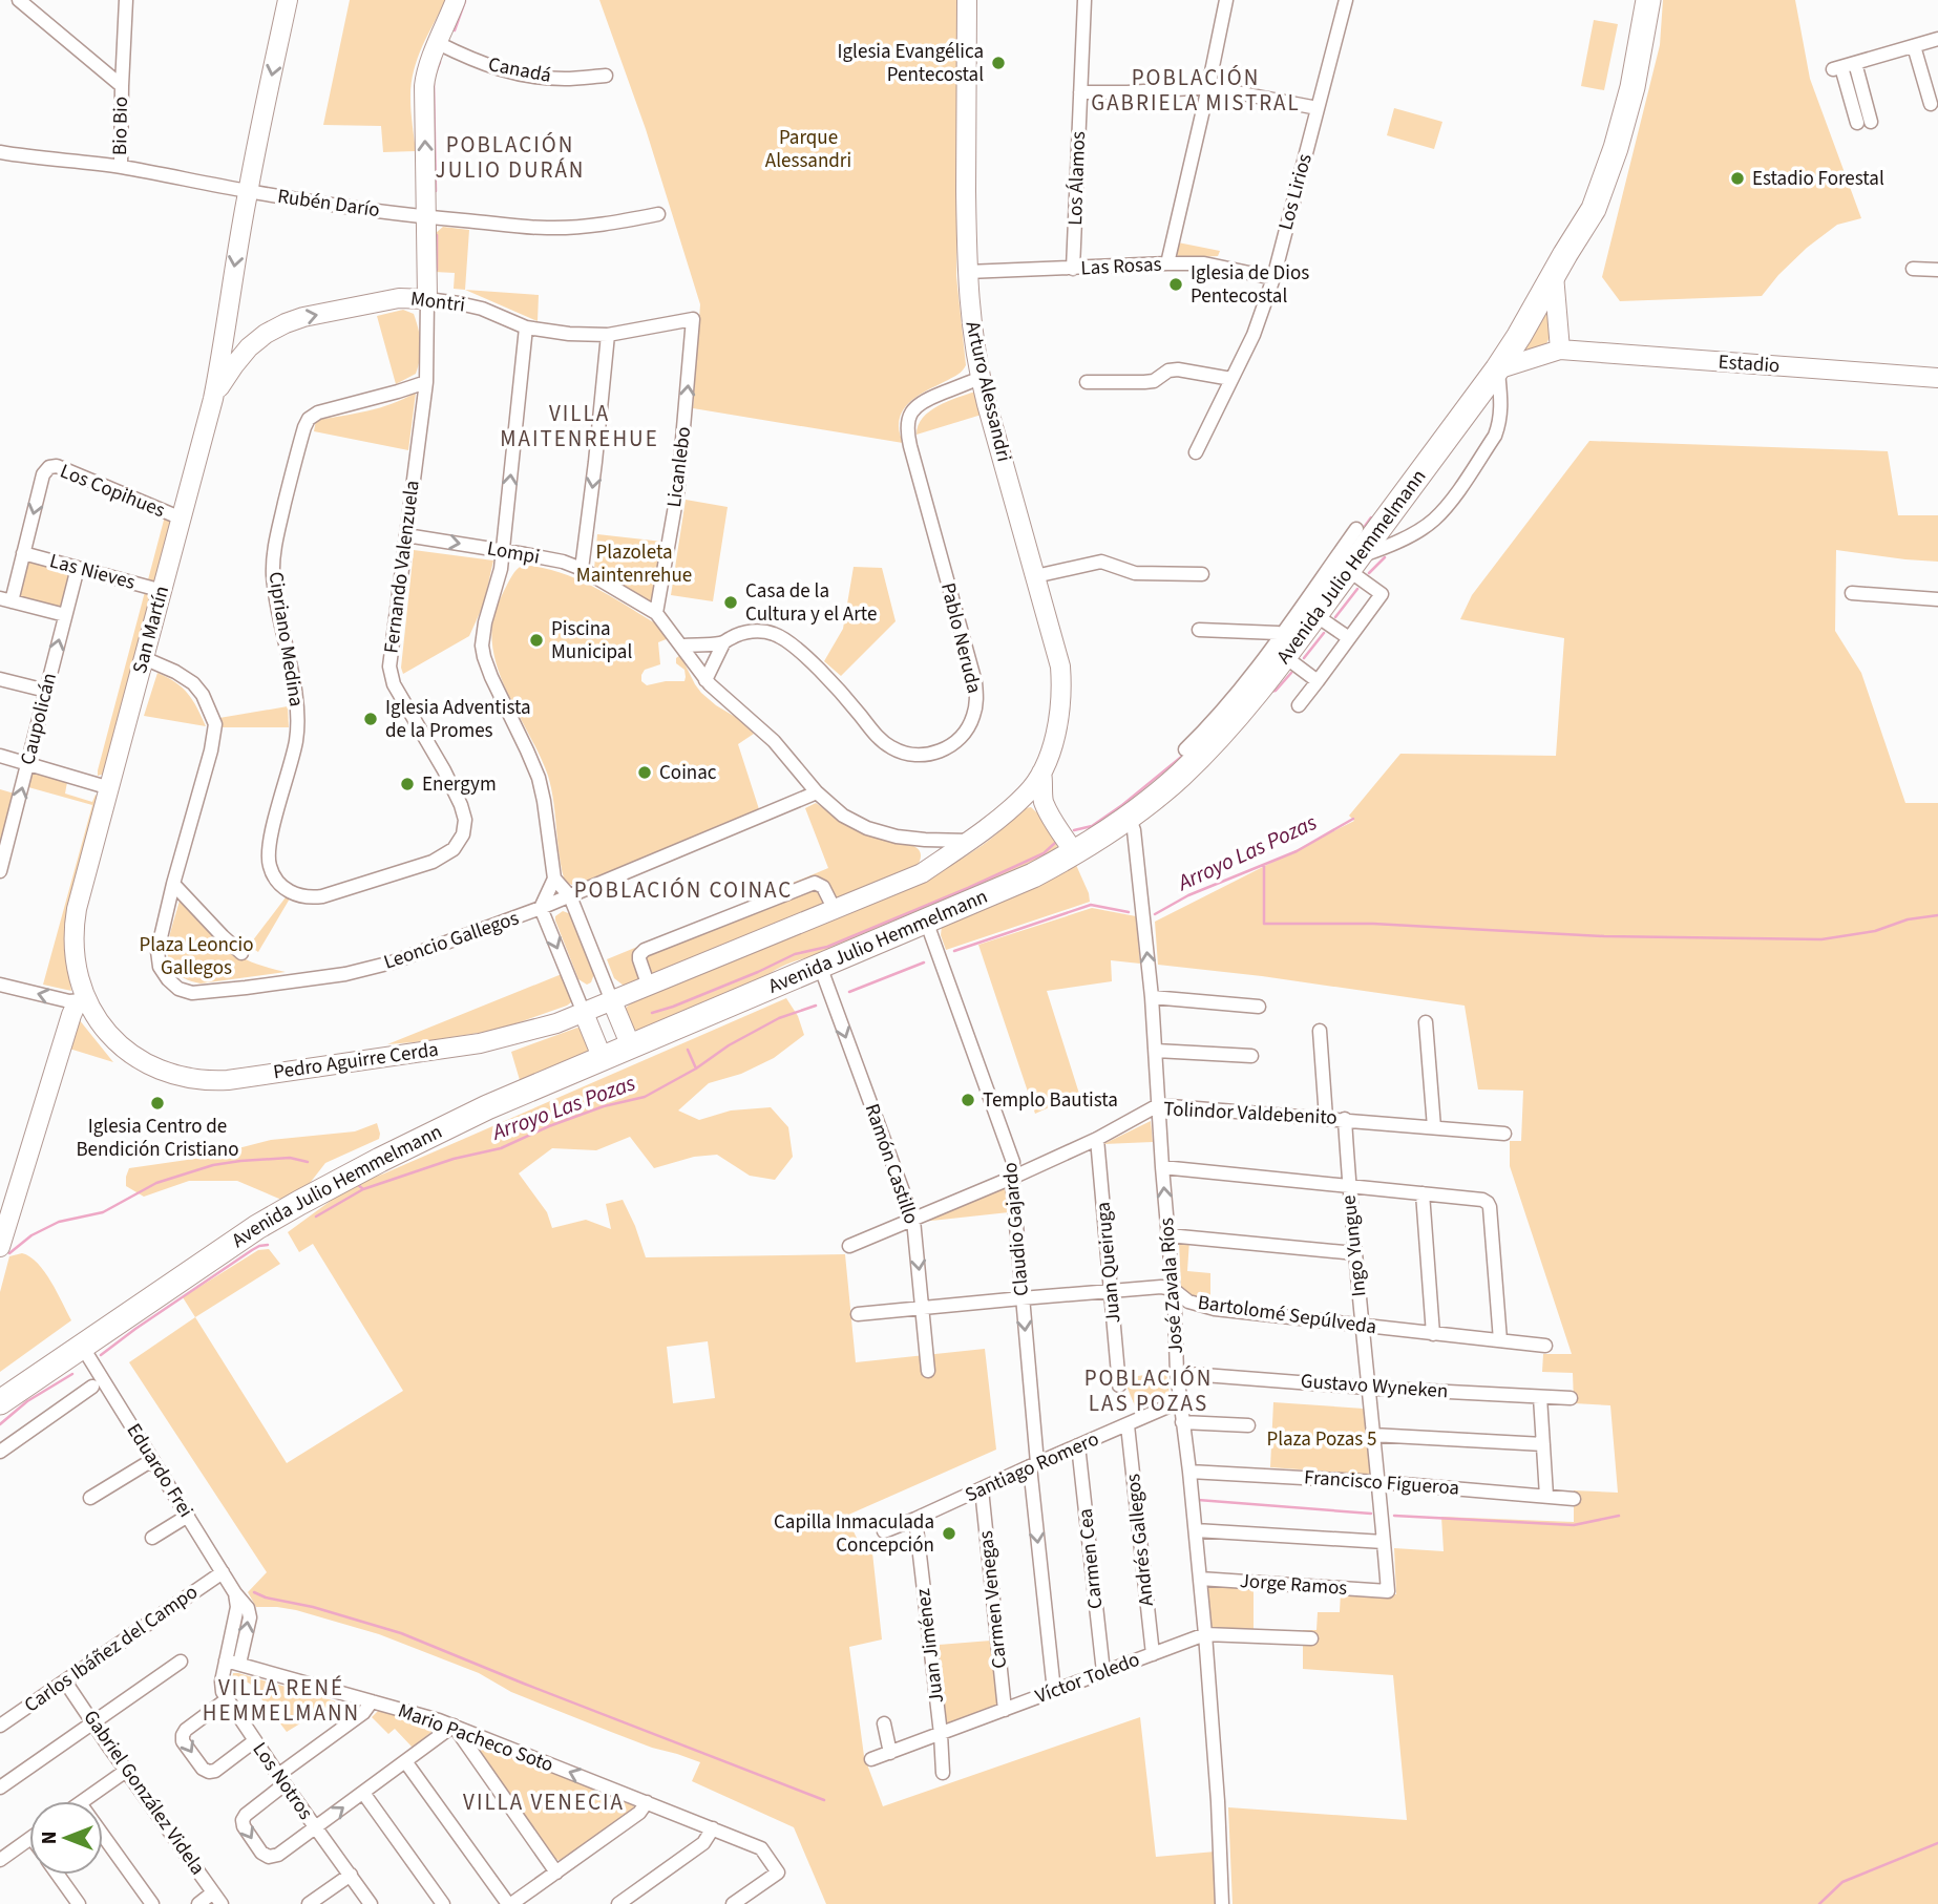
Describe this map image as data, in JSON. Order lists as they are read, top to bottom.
{
  "streets": {
    "highway": ["Avenida Julio Hemmelmann"],
    "street": [
      "Canadá",
      "Bio Bio",
      "Los Álamos",
      "Los Lirios",
      "Rubén Darío",
      "Las Rosas",
      "Montri",
      "Estadio",
      "Arturo Alessandri",
      "Licanlebo",
      "Los Copihues",
      "Lompi",
      "Fernando Valenzuela",
      "Las Nieves",
      "San Martín",
      "Pablo Neruda",
      "Cipriano Medina",
      "Caupolicán",
      "Leoncio Gallegos",
      "Pedro Aguirre Cerda",
      "Tolindor Valdebenito",
      "Ramón Castillo",
      "Claudio Gajardo",
      "Ingo Yungue",
      "Juan Queiruga",
      "José Zavala Ríos",
      "Bartolomé Sepúlveda",
      "Gustavo Wyneken",
      "Santiago Romero",
      "Eduardo Frei",
      "Francisco Figueroa",
      "Andrés Gallegos",
      "Carmen Cea",
      "Jorge Ramos",
      "Carmen Venegas",
      "Juan Jiménez",
      "Carlos Ibáñez del Campo",
      "Víctor Toledo",
      "Mario Pacheco Soto",
      "Los Notros",
      "Gabriel González Videla"
    ]
  },
  "crossings": [
    ["Canadá", "Fernando Valenzuela"],
    ["Bio Bio", "Rubén Darío"],
    ["Los Álamos", "Las Rosas"],
    ["Los Lirios", "Las Rosas"],
    ["Rubén Darío", "Fernando Valenzuela"],
    ["Rubén Darío", "San Martín"],
    ["Las Rosas", "Arturo Alessandri"],
    ["Montri", "Licanlebo"],
    ["Montri", "Fernando Valenzuela"],
    ["Montri", "San Martín"],
    ["Estadio", "Avenida Julio Hemmelmann"],
    ["Arturo Alessandri", "Avenida Julio Hemmelmann"],
    ["Arturo Alessandri", "Pablo Neruda"],
    ["Licanlebo", "Lompi"],
    ["Los Copihues", "Las Nieves"],
    ["Los Copihues", "San Martín"],
    ["Lompi", "Fernando Valenzuela"],
    ["Lompi", "Pablo Neruda"],
    ["Avenida Julio Hemmelmann", "Ramón Castillo"],
    ["Avenida Julio Hemmelmann", "Claudio Gajardo"],
    ["Avenida Julio Hemmelmann", "José Zavala Ríos"],
    ["Avenida Julio Hemmelmann", "Eduardo Frei"],
    ["Fernando Valenzuela", "Cipriano Medina"],
    ["Las Nieves", "San Martín"],
    ["Las Nieves", "Caupolicán"],
    ["San Martín", "Leoncio Gallegos"],
    ["San Martín", "Pedro Aguirre Cerda"],
    ["Tolindor Valdebenito", "Ramón Castillo"],
    ["Tolindor Valdebenito", "Claudio Gajardo"],
    ["Tolindor Valdebenito", "Ingo Yungue"],
    ["Tolindor Valdebenito", "Juan Queiruga"],
    ["Tolindor Valdebenito", "José Zavala Ríos"],
    ["Ramón Castillo", "Bartolomé Sepúlveda"],
    ["Claudio Gajardo", "Bartolomé Sepúlveda"],
    ["Claudio Gajardo", "Santiago Romero"],
    ["Claudio Gajardo", "Víctor Toledo"],
    ["Ingo Yungue", "Bartolomé Sepúlveda"],
    ["Ingo Yungue", "Gustavo Wyneken"],
    ["Ingo Yungue", "Francisco Figueroa"],
    ["Ingo Yungue", "Jorge Ramos"],
    ["Juan Queiruga", "Bartolomé Sepúlveda"],
    ["José Zavala Ríos", "Bartolomé Sepúlveda"],
    ["José Zavala Ríos", "Gustavo Wyneken"],
    ["José Zavala Ríos", "Santiago Romero"],
    ["José Zavala Ríos", "Francisco Figueroa"],
    ["José Zavala Ríos", "Jorge Ramos"],
    ["José Zavala Ríos", "Víctor Toledo"],
    ["Santiago Romero", "Andrés Gallegos"],
    ["Santiago Romero", "Carmen Cea"],
    ["Santiago Romero", "Carmen Venegas"],
    ["Santiago Romero", "Juan Jiménez"],
    ["Eduardo Frei", "Carlos Ibáñez del Campo"],
    ["Andrés Gallegos", "Víctor Toledo"],
    ["Carmen Cea", "Víctor Toledo"],
    ["Carmen Venegas", "Víctor Toledo"],
    ["Juan Jiménez", "Víctor Toledo"],
    ["Carlos Ibáñez del Campo", "Gabriel González Videla"]
  ],
  "one_way": ["Caupolicán", "Ramón Castillo", "Claudio Gajardo"],
  "districts": [
    "POBLACIÓN GABRIELA MISTRAL",
    "POBLACIÓN JULIO DURÁN",
    "VILLA MAITENREHUE",
    "POBLACIÓN COINAC",
    "POBLACIÓN LAS POZAS",
    "VILLA RENÉ HEMMELMANN",
    "VILLA VENECIA"
  ],
  "water": ["Arroyo Las Pozas"],
  "parks": [
    "Parque Alessandri",
    "Plazoleta Maintenrehue",
    "Plaza Leoncio Gallegos",
    "Plaza Pozas 5"
  ],
  "places": [
    "Iglesia Evangélica Pentecostal",
    "Estadio Forestal",
    "Iglesia de Dios Pentecostal",
    "Casa de la Cultura y el Arte",
    "Piscina Municipal",
    "Iglesia Adventista de la Promes",
    "Coinac",
    "Energym",
    "Templo Bautista",
    "Iglesia Centro de Bendición Cristiano",
    "Capilla Inmaculada Concepción"
  ],
  "north": "left"
}
